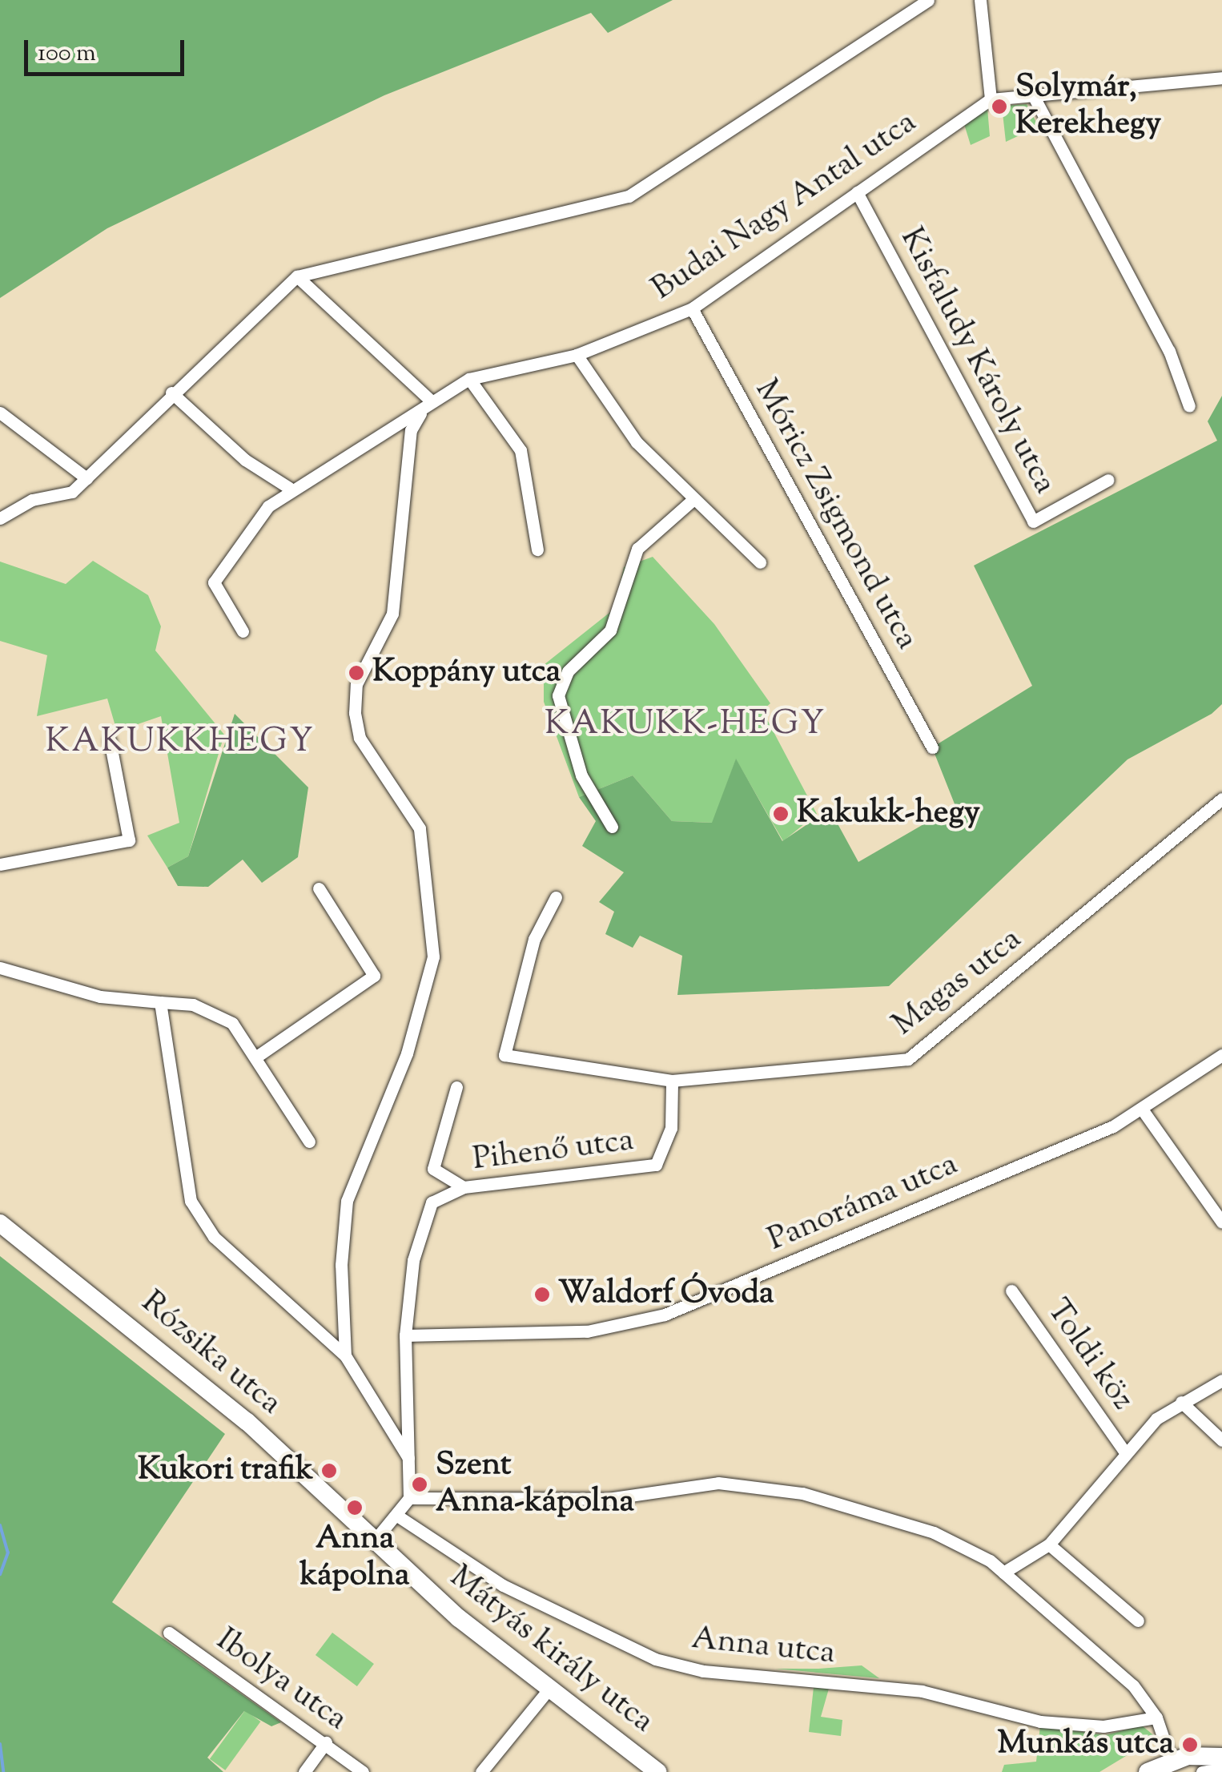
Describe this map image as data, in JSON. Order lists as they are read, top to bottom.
{
  "streets": {
    "main road": ["Rózsika utca", "Mátyás király utca"],
    "street": [
      "Budai Nagy Antal utca",
      "Kisfaludy Károly utca",
      "Móricz Zsigmond utca",
      "Magas utca",
      "Pihenő utca",
      "Panoráma utca",
      "Toldi köz",
      "Anna utca",
      "Ibolya utca"
    ]
  },
  "crossings": [
    ["Budai Nagy Antal utca", "Kisfaludy Károly utca"],
    ["Budai Nagy Antal utca", "Móricz Zsigmond utca"],
    ["Magas utca", "Pihenő utca"],
    ["Pihenő utca", "Panoráma utca"],
    ["Rózsika utca", "Mátyás király utca"]
  ],
  "districts": ["KAKUKK-HEGY", "KAKUKKHEGY"],
  "places": [
    "Solymár, Kerekhegy",
    "Koppány utca",
    "Kakukk-hegy",
    "Waldorf Óvoda",
    "Kukori trafik",
    "Szent Anna-kápolna",
    "Anna kápolna",
    "Munkás utca"
  ],
  "scale_bar": "100 m"
}
